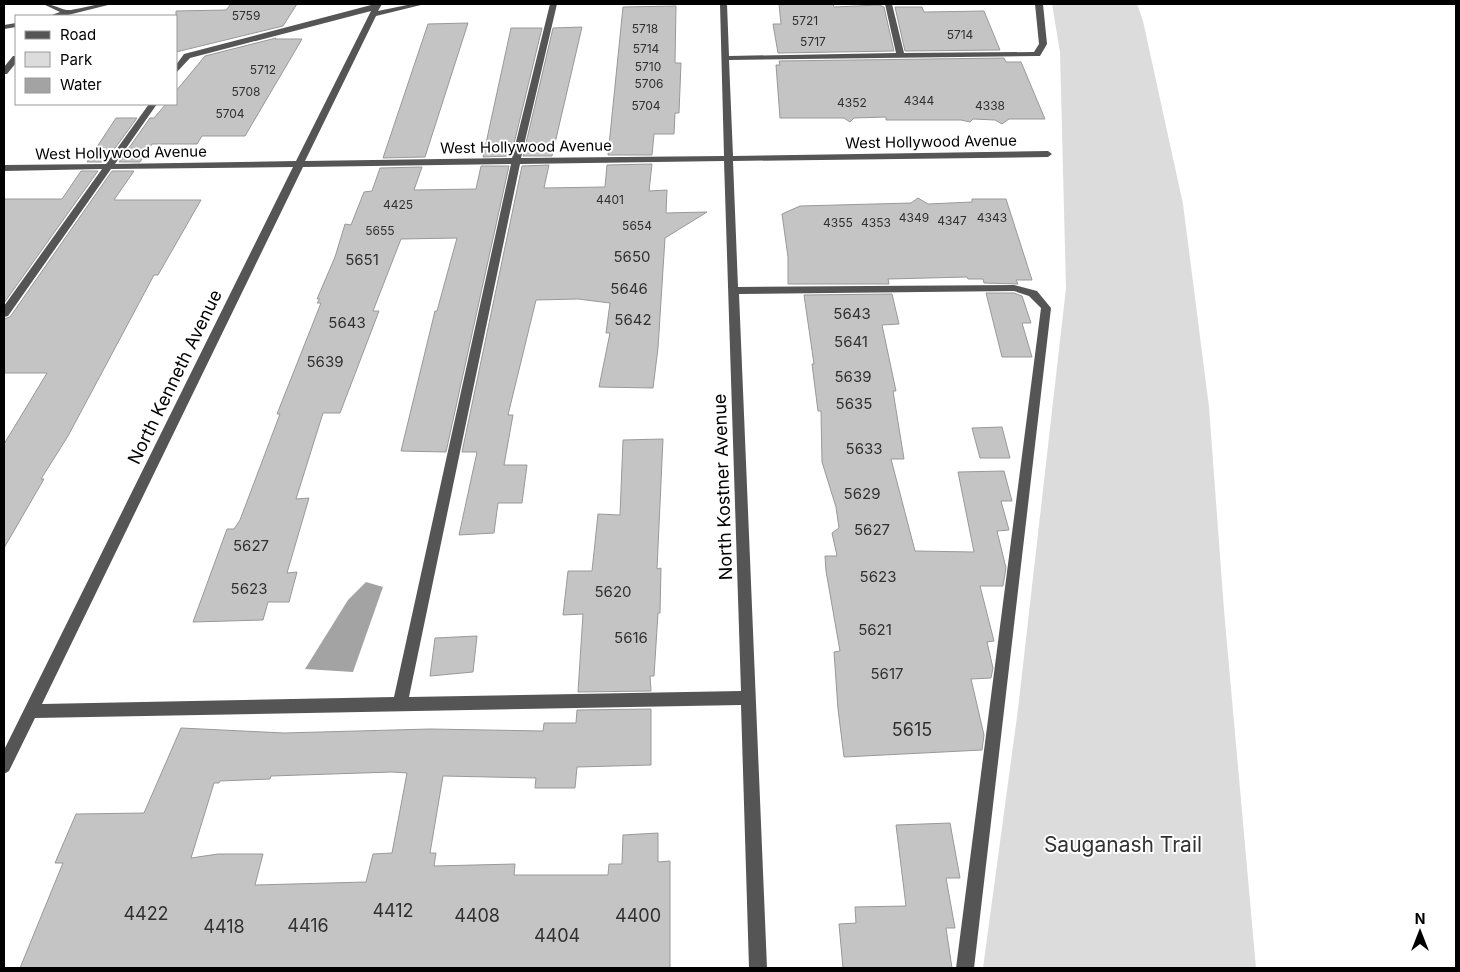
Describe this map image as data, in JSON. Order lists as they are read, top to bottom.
{
  "streets": {
    "street": ["West Hollywood Avenue", "North Kenneth Avenue", "North Kostner Avenue"]
  },
  "crossings": [
    ["West Hollywood Avenue", "North Kenneth Avenue"],
    ["West Hollywood Avenue", "North Kostner Avenue"]
  ],
  "parks": ["Sauganash Trail"],
  "house_numbers": [
    "5759",
    "5721",
    "5718",
    "5714",
    "5717",
    "5714",
    "5710",
    "5712",
    "5706",
    "5708",
    "4344",
    "4352",
    "5704",
    "4338",
    "5704",
    "4401",
    "4425",
    "4349",
    "4343",
    "4347",
    "4355",
    "4353",
    "5654",
    "5655",
    "5650",
    "5651",
    "5646",
    "5643",
    "5642",
    "5643",
    "5641",
    "5639",
    "5639",
    "5635",
    "5633",
    "5629",
    "5627",
    "5627",
    "5623",
    "5623",
    "5620",
    "5621",
    "5616",
    "5617",
    "5615",
    "4412",
    "4422",
    "4408",
    "4400",
    "4416",
    "4418",
    "4404"
  ],
  "legend": ["Road", "Park", "Water"],
  "north": "top"
}
